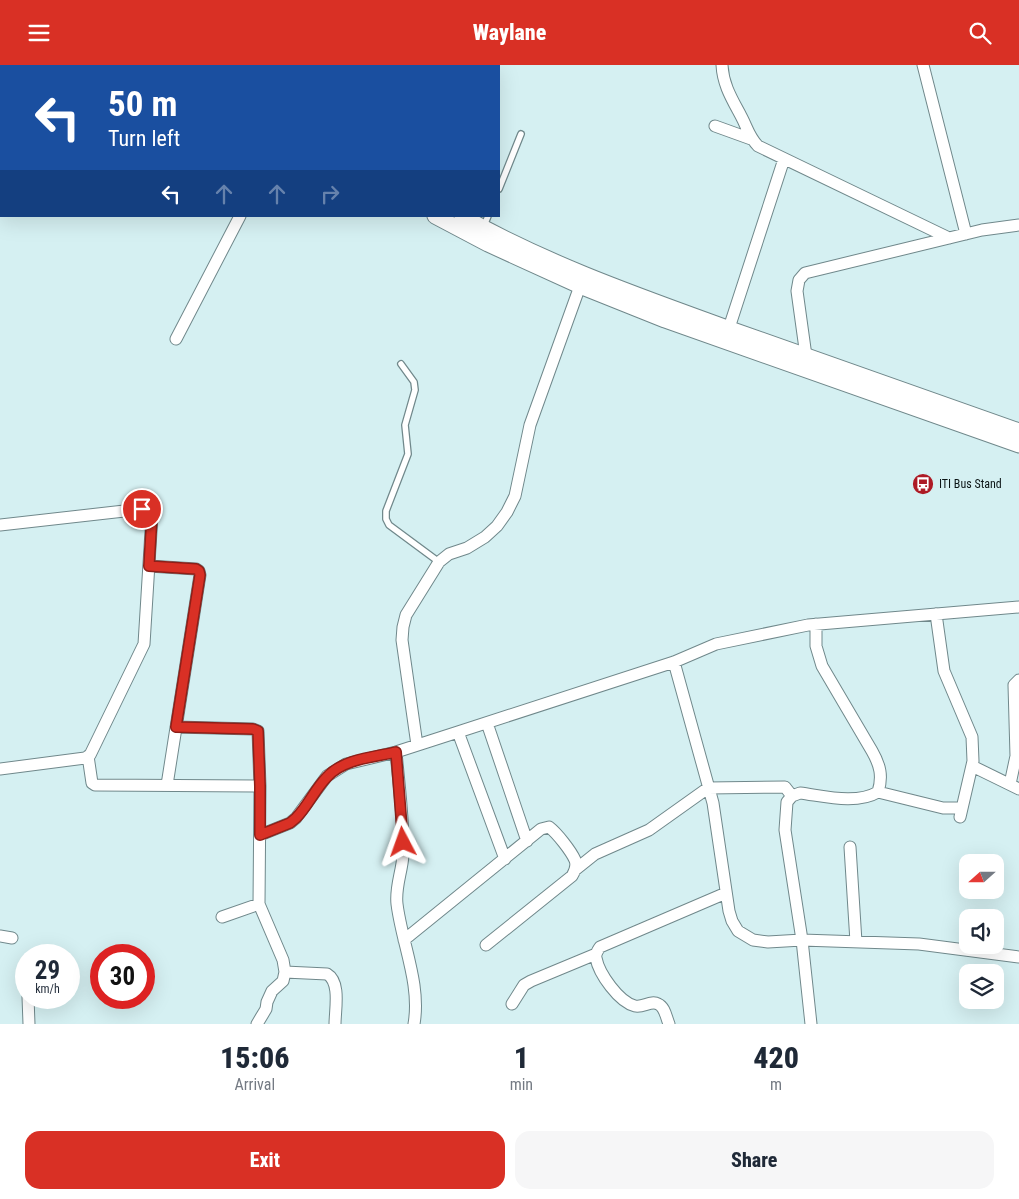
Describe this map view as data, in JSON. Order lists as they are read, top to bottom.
{
  "places": {
    "bus stop": ["ITI Bus Stand"]
  },
  "north": "left",
  "page": {
    "header": "Waylane",
    "turn": ["50 m", "Turn left"],
    "speed": "29 km/h",
    "limit": "30",
    "eta": [
      "15:06",
      "Arrival",
      "1",
      "min",
      "420",
      "m"
    ],
    "buttons": ["Exit", "Share"]
  }
}
